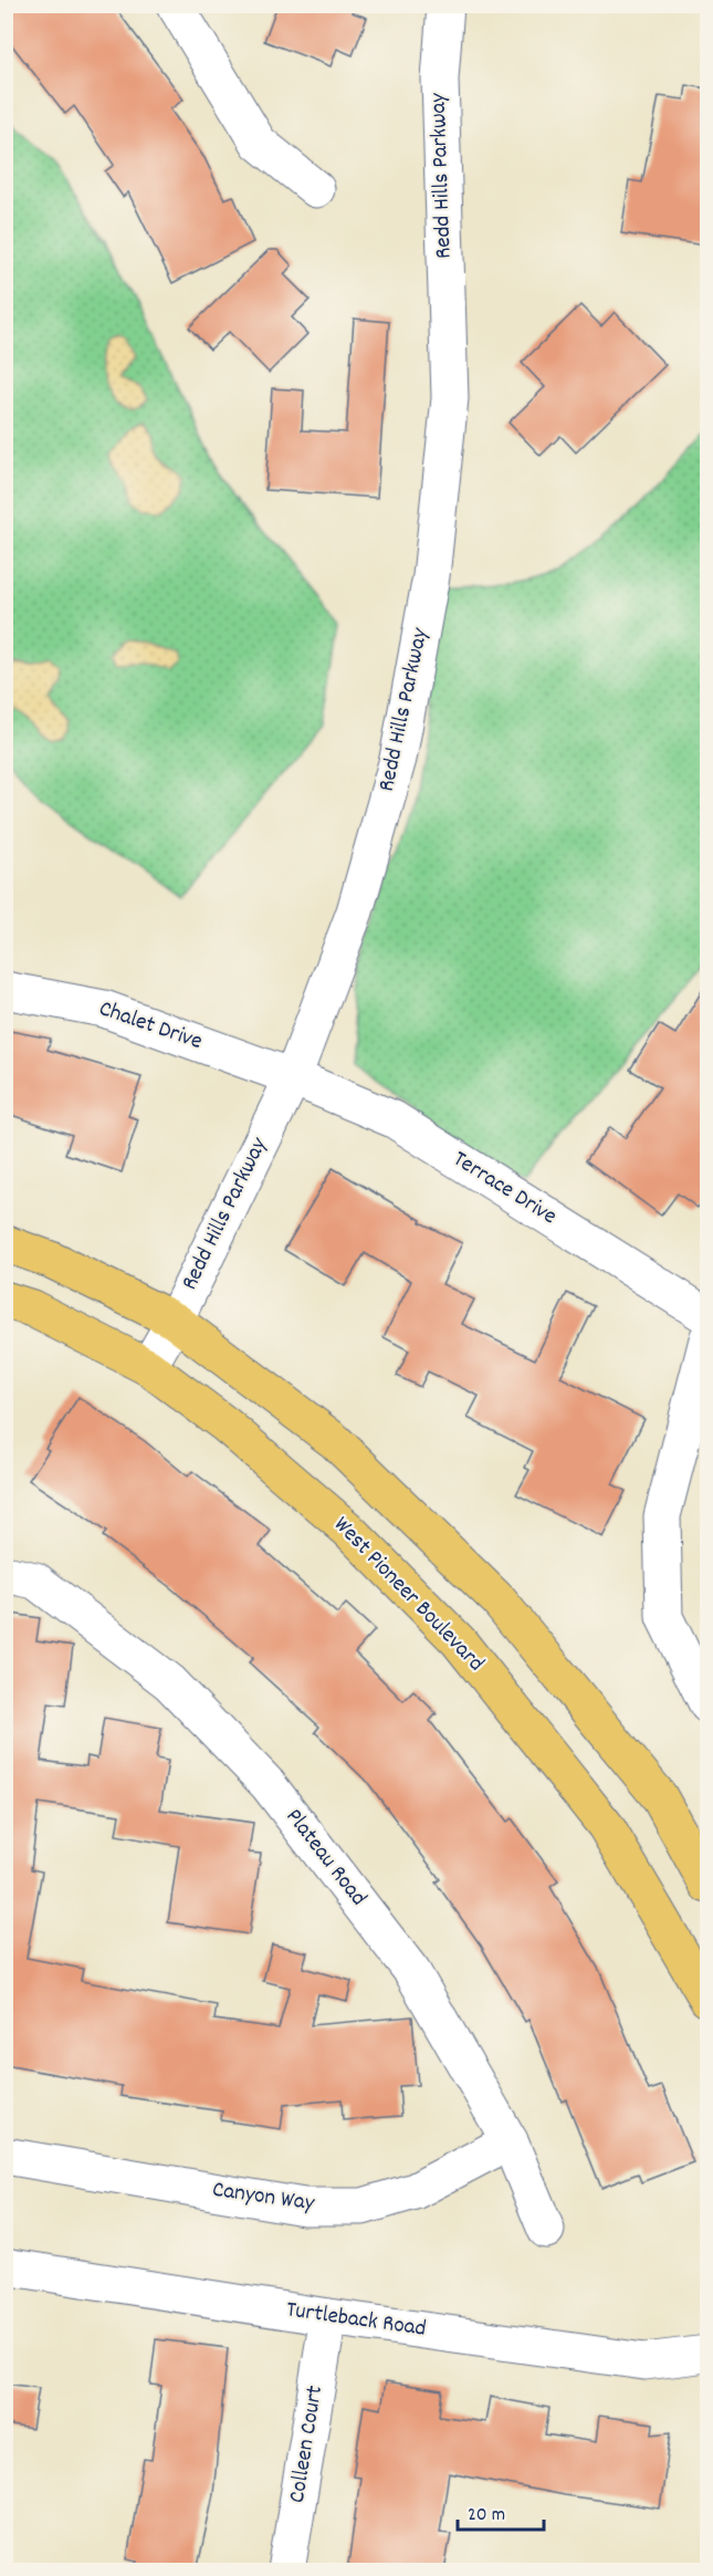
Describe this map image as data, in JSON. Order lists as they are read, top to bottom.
{
  "streets": {
    "main road": ["West Pioneer Boulevard"],
    "street": [
      "Redd Hills Parkway",
      "Chalet Drive",
      "Terrace Drive",
      "Plateau Road",
      "Canyon Way",
      "Turtleback Road",
      "Colleen Court"
    ]
  },
  "crossings": [
    ["Redd Hills Parkway", "Chalet Drive"],
    ["Redd Hills Parkway", "Terrace Drive"],
    ["Redd Hills Parkway", "West Pioneer Boulevard"],
    ["Chalet Drive", "Terrace Drive"],
    ["Plateau Road", "Canyon Way"],
    ["Turtleback Road", "Colleen Court"]
  ],
  "scale_bar": "20 m"
}
